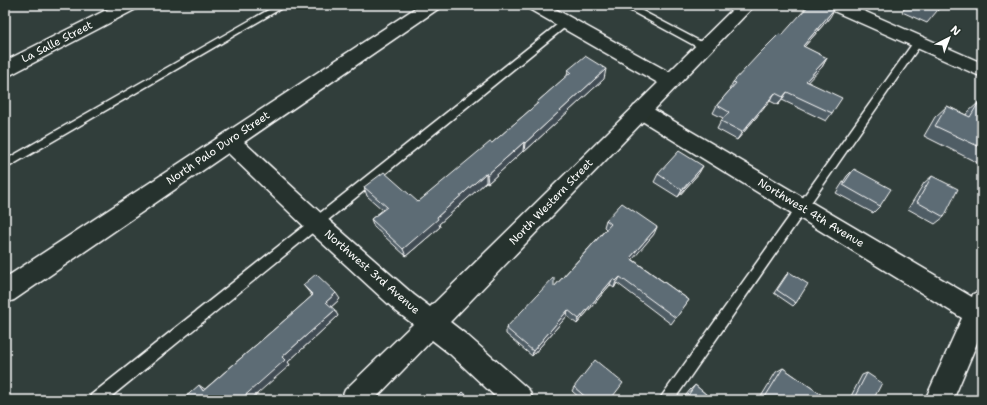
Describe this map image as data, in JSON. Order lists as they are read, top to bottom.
{
  "streets": {
    "street": [
      "La Salle Street",
      "North Palo Duro Street",
      "North Western Street",
      "Northwest 4th Avenue",
      "Northwest 3rd Avenue"
    ]
  },
  "crossings": [
    ["North Palo Duro Street", "Northwest 3rd Avenue"],
    ["North Western Street", "Northwest 4th Avenue"],
    ["North Western Street", "Northwest 3rd Avenue"]
  ],
  "north": "top right"
}
